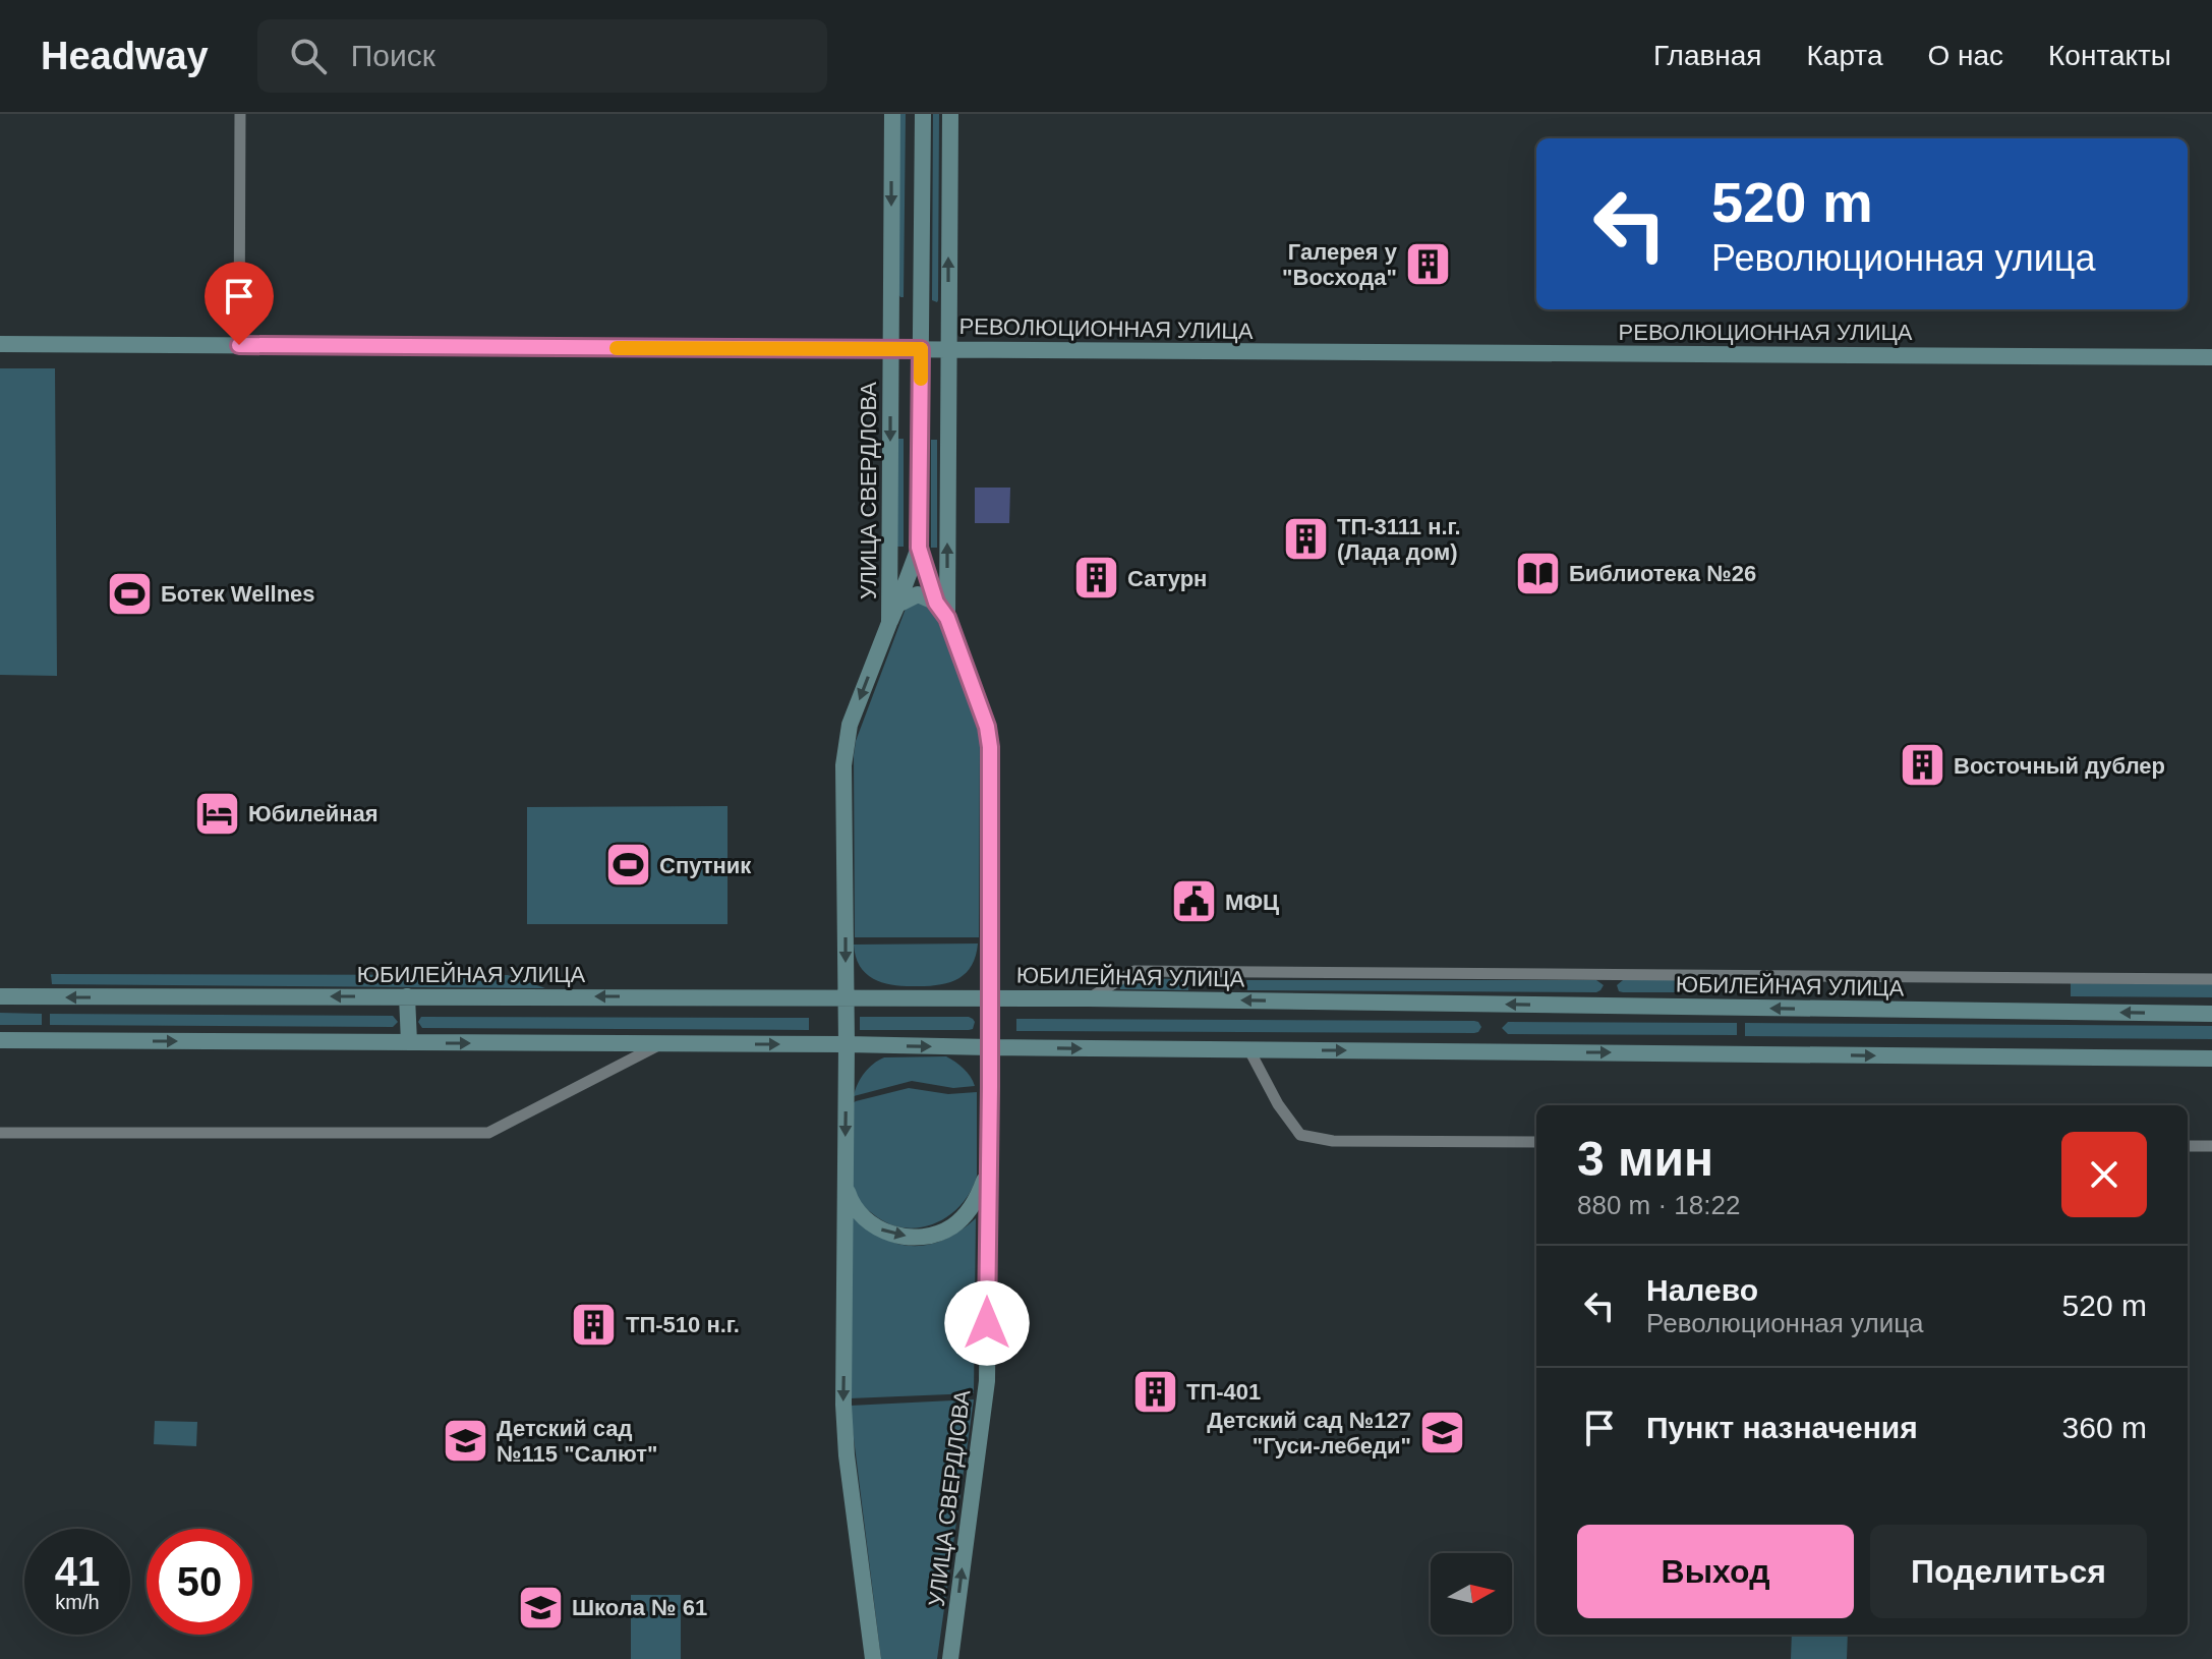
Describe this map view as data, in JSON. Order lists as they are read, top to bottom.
{
  "streets": {
    "main road": ["РЕВОЛЮЦИОННАЯ УЛИЦА", "УЛИЦА СВЕРДЛОВА", "ЮБИЛЕЙНАЯ УЛИЦА"]
  },
  "crossings": [
    ["РЕВОЛЮЦИОННАЯ УЛИЦА", "УЛИЦА СВЕРДЛОВА"],
    ["УЛИЦА СВЕРДЛОВА", "ЮБИЛЕЙНАЯ УЛИЦА"]
  ],
  "places": {
    "building": [
      "Галерея у \"Восхода\"",
      "ТП-3111 н.г. (Лада дом)",
      "Сатурн",
      "Восточный дублер",
      "ТП-510 н.г.",
      "ТП-401"
    ],
    "library": ["Библиотека №26"],
    "sports": ["Ботек Wellnes", "Спутник"],
    "hotel": ["Юбилейная"],
    "public building": ["МФЦ"],
    "school or university": ["Детский сад №127 \"Гуси-лебеди\"", "Детский сад №115 \"Салют\"", "Школа № 61"]
  },
  "north": "right",
  "page": {
    "header": "Headway",
    "search": "Поиск",
    "nav": [
      "Главная",
      "Карта",
      "О нас",
      "Контакты"
    ],
    "turn": ["520 m", "Революционная улица"],
    "heading": ["3 мин", "880 m · 18:22"],
    "list": [
      {
        "name": "Налево",
        "note": "Революционная улица",
        "value": "520 m"
      },
      {
        "name": "Пункт назначения",
        "value": "360 m"
      }
    ],
    "buttons": ["Выход", "Поделиться"],
    "speed": "41 km/h",
    "limit": "50"
  }
}
